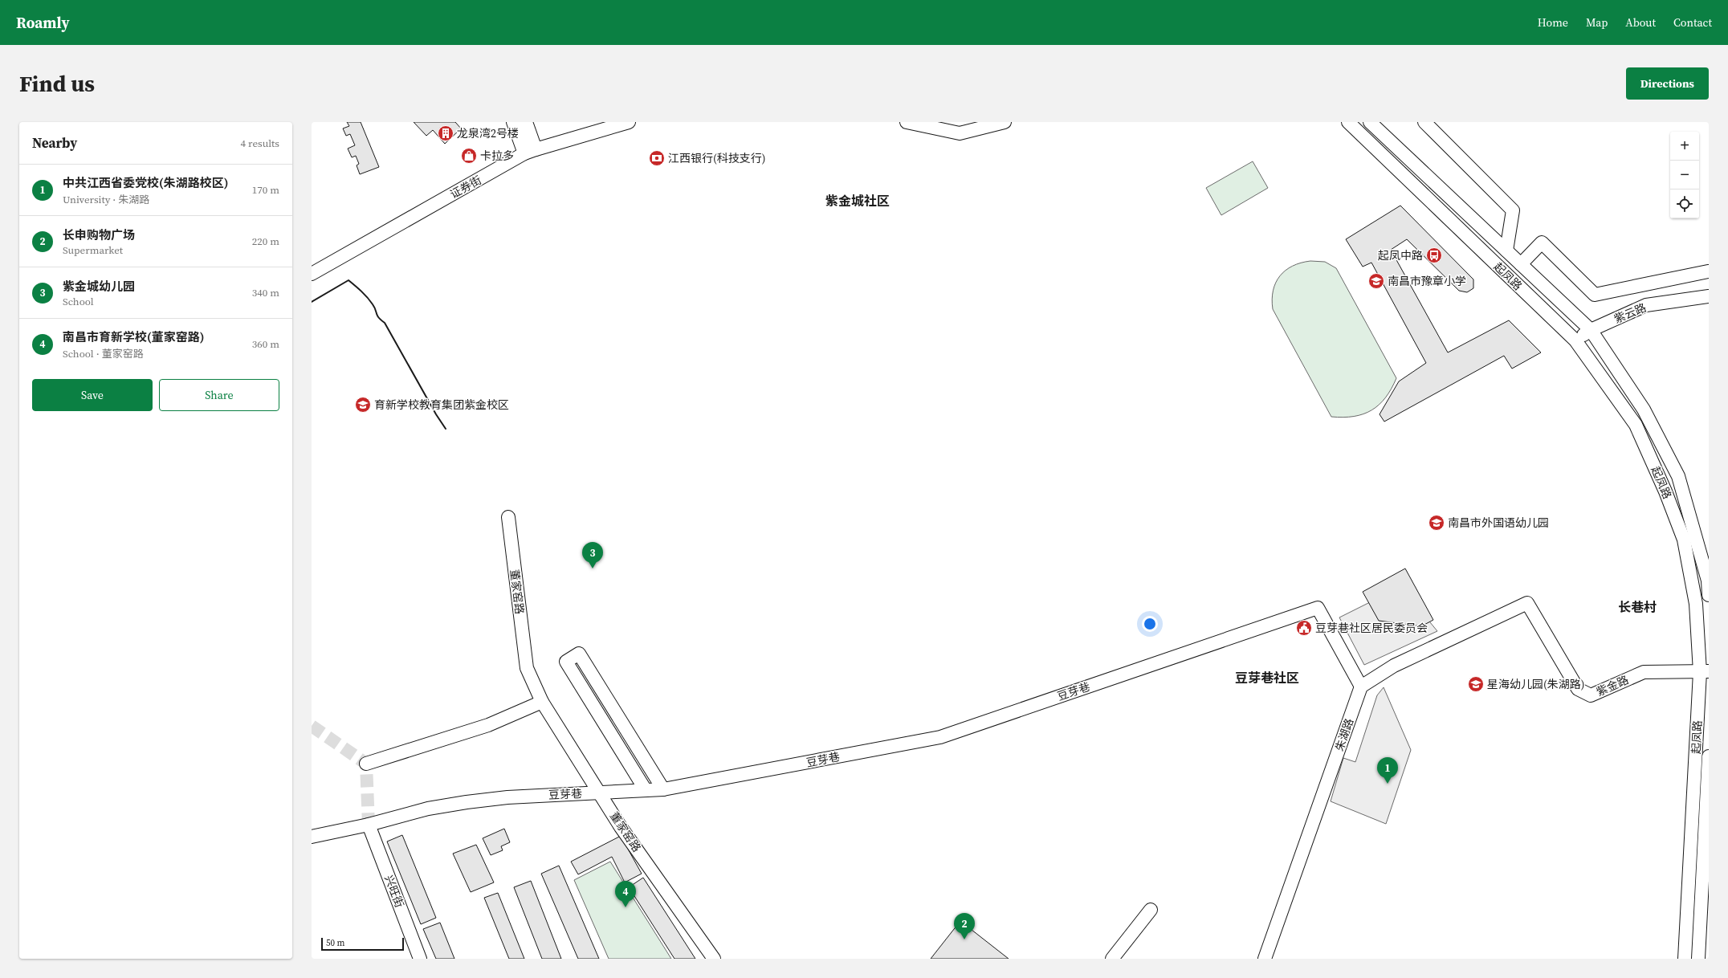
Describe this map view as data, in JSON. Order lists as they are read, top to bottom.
{
  "streets": {
    "street": [
      "证券街",
      "起凤路",
      "紫云路",
      "董家窑路",
      "紫金路",
      "豆芽巷",
      "朱湖路",
      "兴旺街"
    ]
  },
  "crossings": [
    ["起凤路", "紫云路"],
    ["起凤路", "紫金路"],
    ["董家窑路", "豆芽巷"],
    ["紫金路", "豆芽巷"],
    ["紫金路", "朱湖路"],
    ["豆芽巷", "朱湖路"],
    ["豆芽巷", "兴旺街"]
  ],
  "districts": ["紫金城社区", "长巷村", "豆芽巷社区"],
  "places": {
    "building": ["龙泉湾2号楼"],
    "shop": ["卡拉多"],
    "bank": ["江西银行(科技支行)"],
    "bus stop": ["起凤中路"],
    "school or university": [
      "南昌市豫章小学",
      "育新学校教育集团紫金校区",
      "南昌市外国语幼儿园",
      "星海幼儿园(朱湖路)"
    ],
    "public building": ["豆芽巷社区居民委员会"]
  },
  "scale_bar": "50 m",
  "page": {
    "header": "Roamly",
    "nav": [
      "Home",
      "Map",
      "About",
      "Contact"
    ],
    "buttons": [
      "Directions",
      ["Save", "Share"]
    ],
    "title": "Find us",
    "heading": ["Nearby", "4 results"],
    "map_buttons": ["+", "−"],
    "list": [
      {
        "mark": "1",
        "name": "中共江西省委党校(朱湖路校区)",
        "note": "University · 朱湖路",
        "value": "170 m"
      },
      {
        "mark": "2",
        "name": "长申购物广场",
        "note": "Supermarket",
        "value": "220 m"
      },
      {
        "mark": "3",
        "name": "紫金城幼儿园",
        "note": "School",
        "value": "340 m"
      },
      {
        "mark": "4",
        "name": "南昌市育新学校(董家窑路)",
        "note": "School · 董家窑路",
        "value": "360 m"
      }
    ],
    "pins": [
      "3",
      "1",
      "4",
      "2"
    ],
    "scale": "50 m"
  }
}
